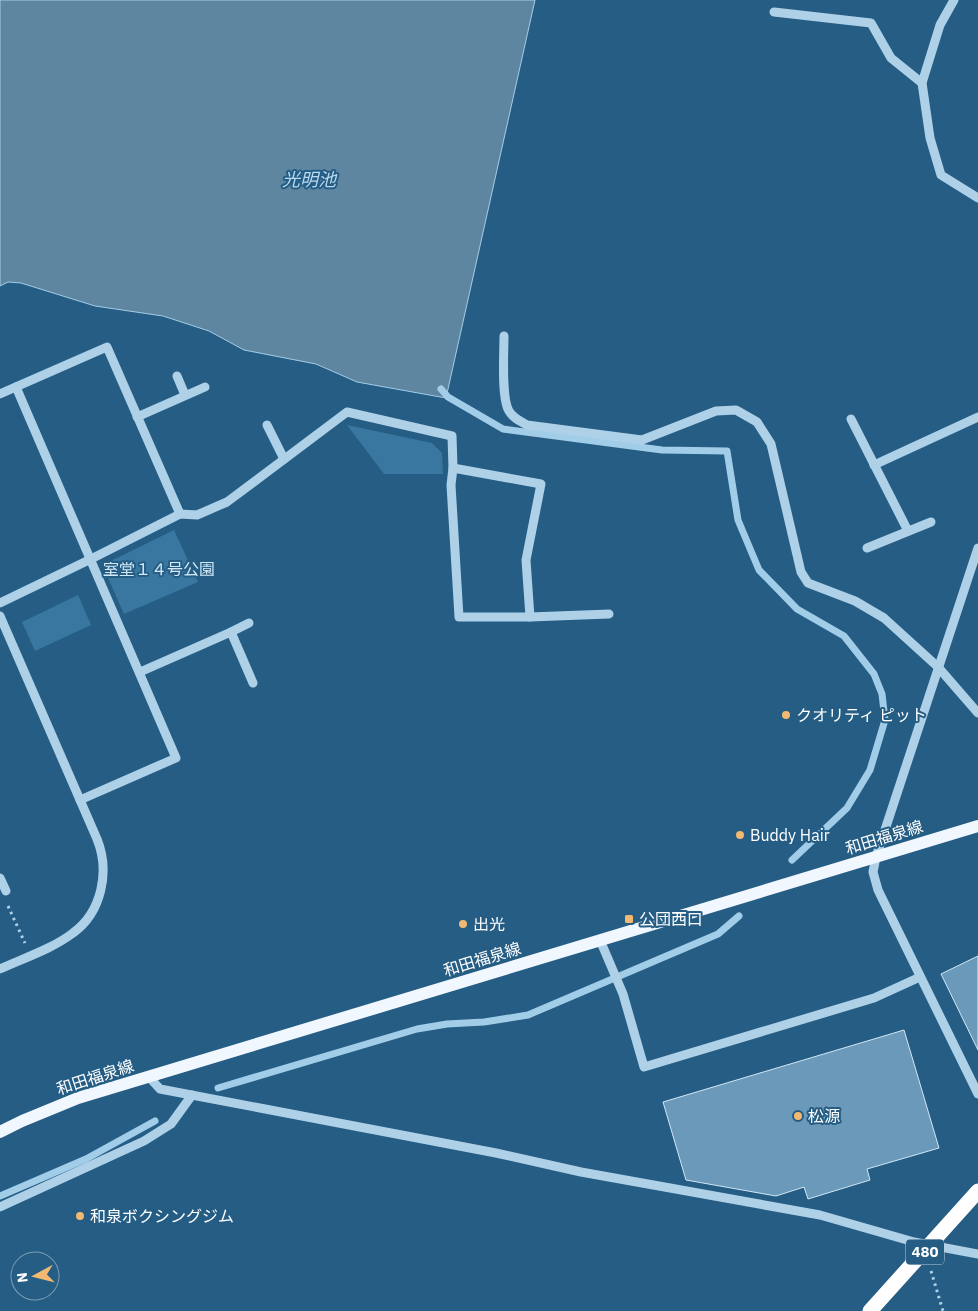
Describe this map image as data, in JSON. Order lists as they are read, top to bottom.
{
  "streets": {
    "highway": ["480"],
    "main road": ["和田福泉線"]
  },
  "water": ["光明池"],
  "parks": ["室堂１４号公園"],
  "places": {
    "other": [
      "クオリティ ピット",
      "Buddy Hair",
      "出光",
      "松源",
      "和泉ボクシングジム"
    ],
    "transit": ["公団西口"]
  },
  "north": "left"
}
